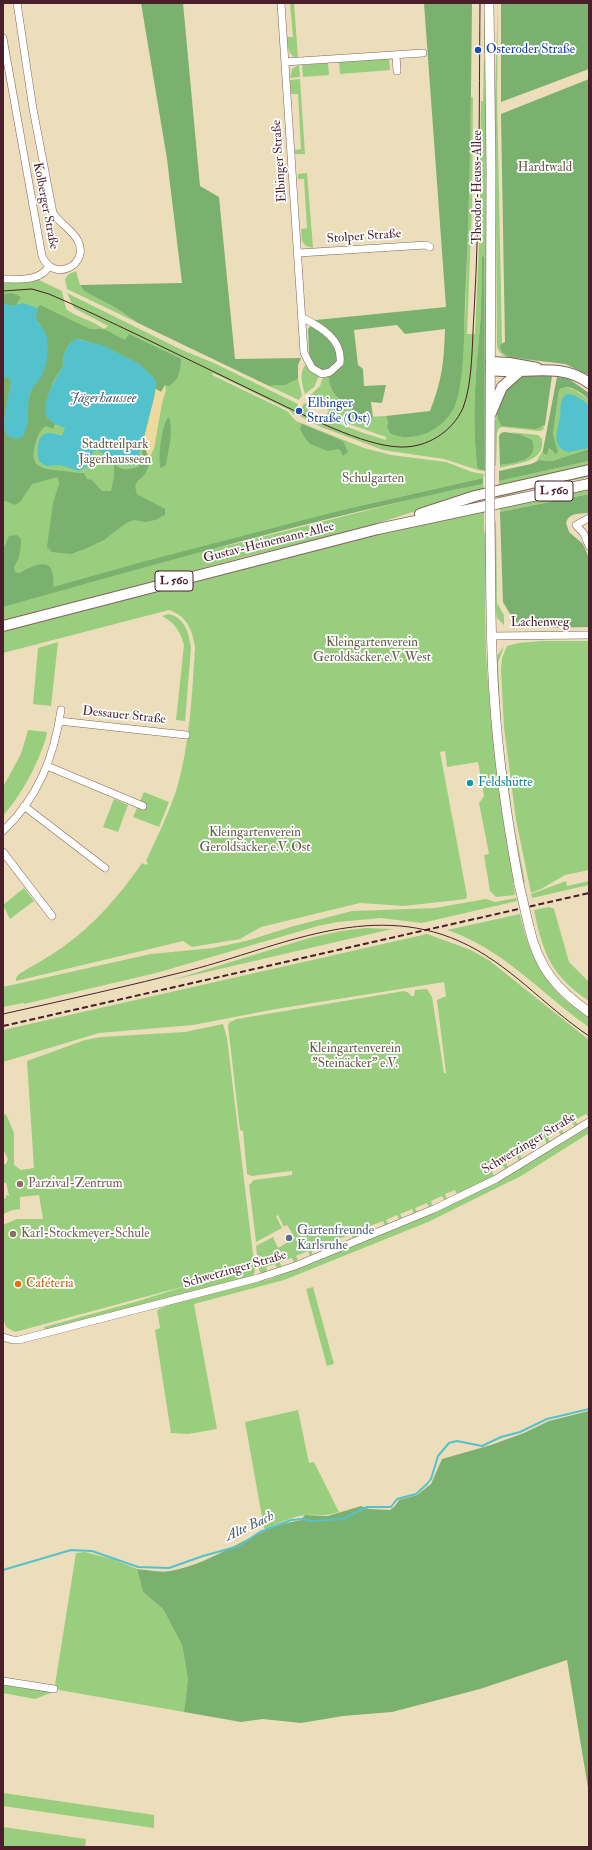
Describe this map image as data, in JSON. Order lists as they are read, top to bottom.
{
  "streets": {
    "main road": ["L 560", "Gustav-Heinemann-Allee"],
    "street": [
      "Elbinger Straße",
      "Theodor-Heuss-Allee",
      "Kolberger Straße",
      "Stolper Straße",
      "Lachenweg",
      "Dessauer Straße",
      "Schwetzinger Straße"
    ]
  },
  "crossings": [
    ["Elbinger Straße", "Stolper Straße"],
    ["Theodor-Heuss-Allee", "Lachenweg"]
  ],
  "water": ["Jägerhaussee", "Alte Bach"],
  "parks": [
    "Hardtwald",
    "Stadtteilpark Jägerhausseen",
    "Schulgarten",
    "Kleingartenverein Geroldsäcker e.V. West",
    "Kleingartenverein Geroldsäcker e.V. Ost",
    "Kleingartenverein \"Steinäcker\" e.V."
  ],
  "places": [
    "Osteroder Straße",
    "Elbinger Straße (Ost)",
    "Feldshütte",
    "Parzival-Zentrum",
    "Karl-Stockmeyer-Schule",
    "Gartenfreunde Karlsruhe",
    "Caféteria"
  ]
}
